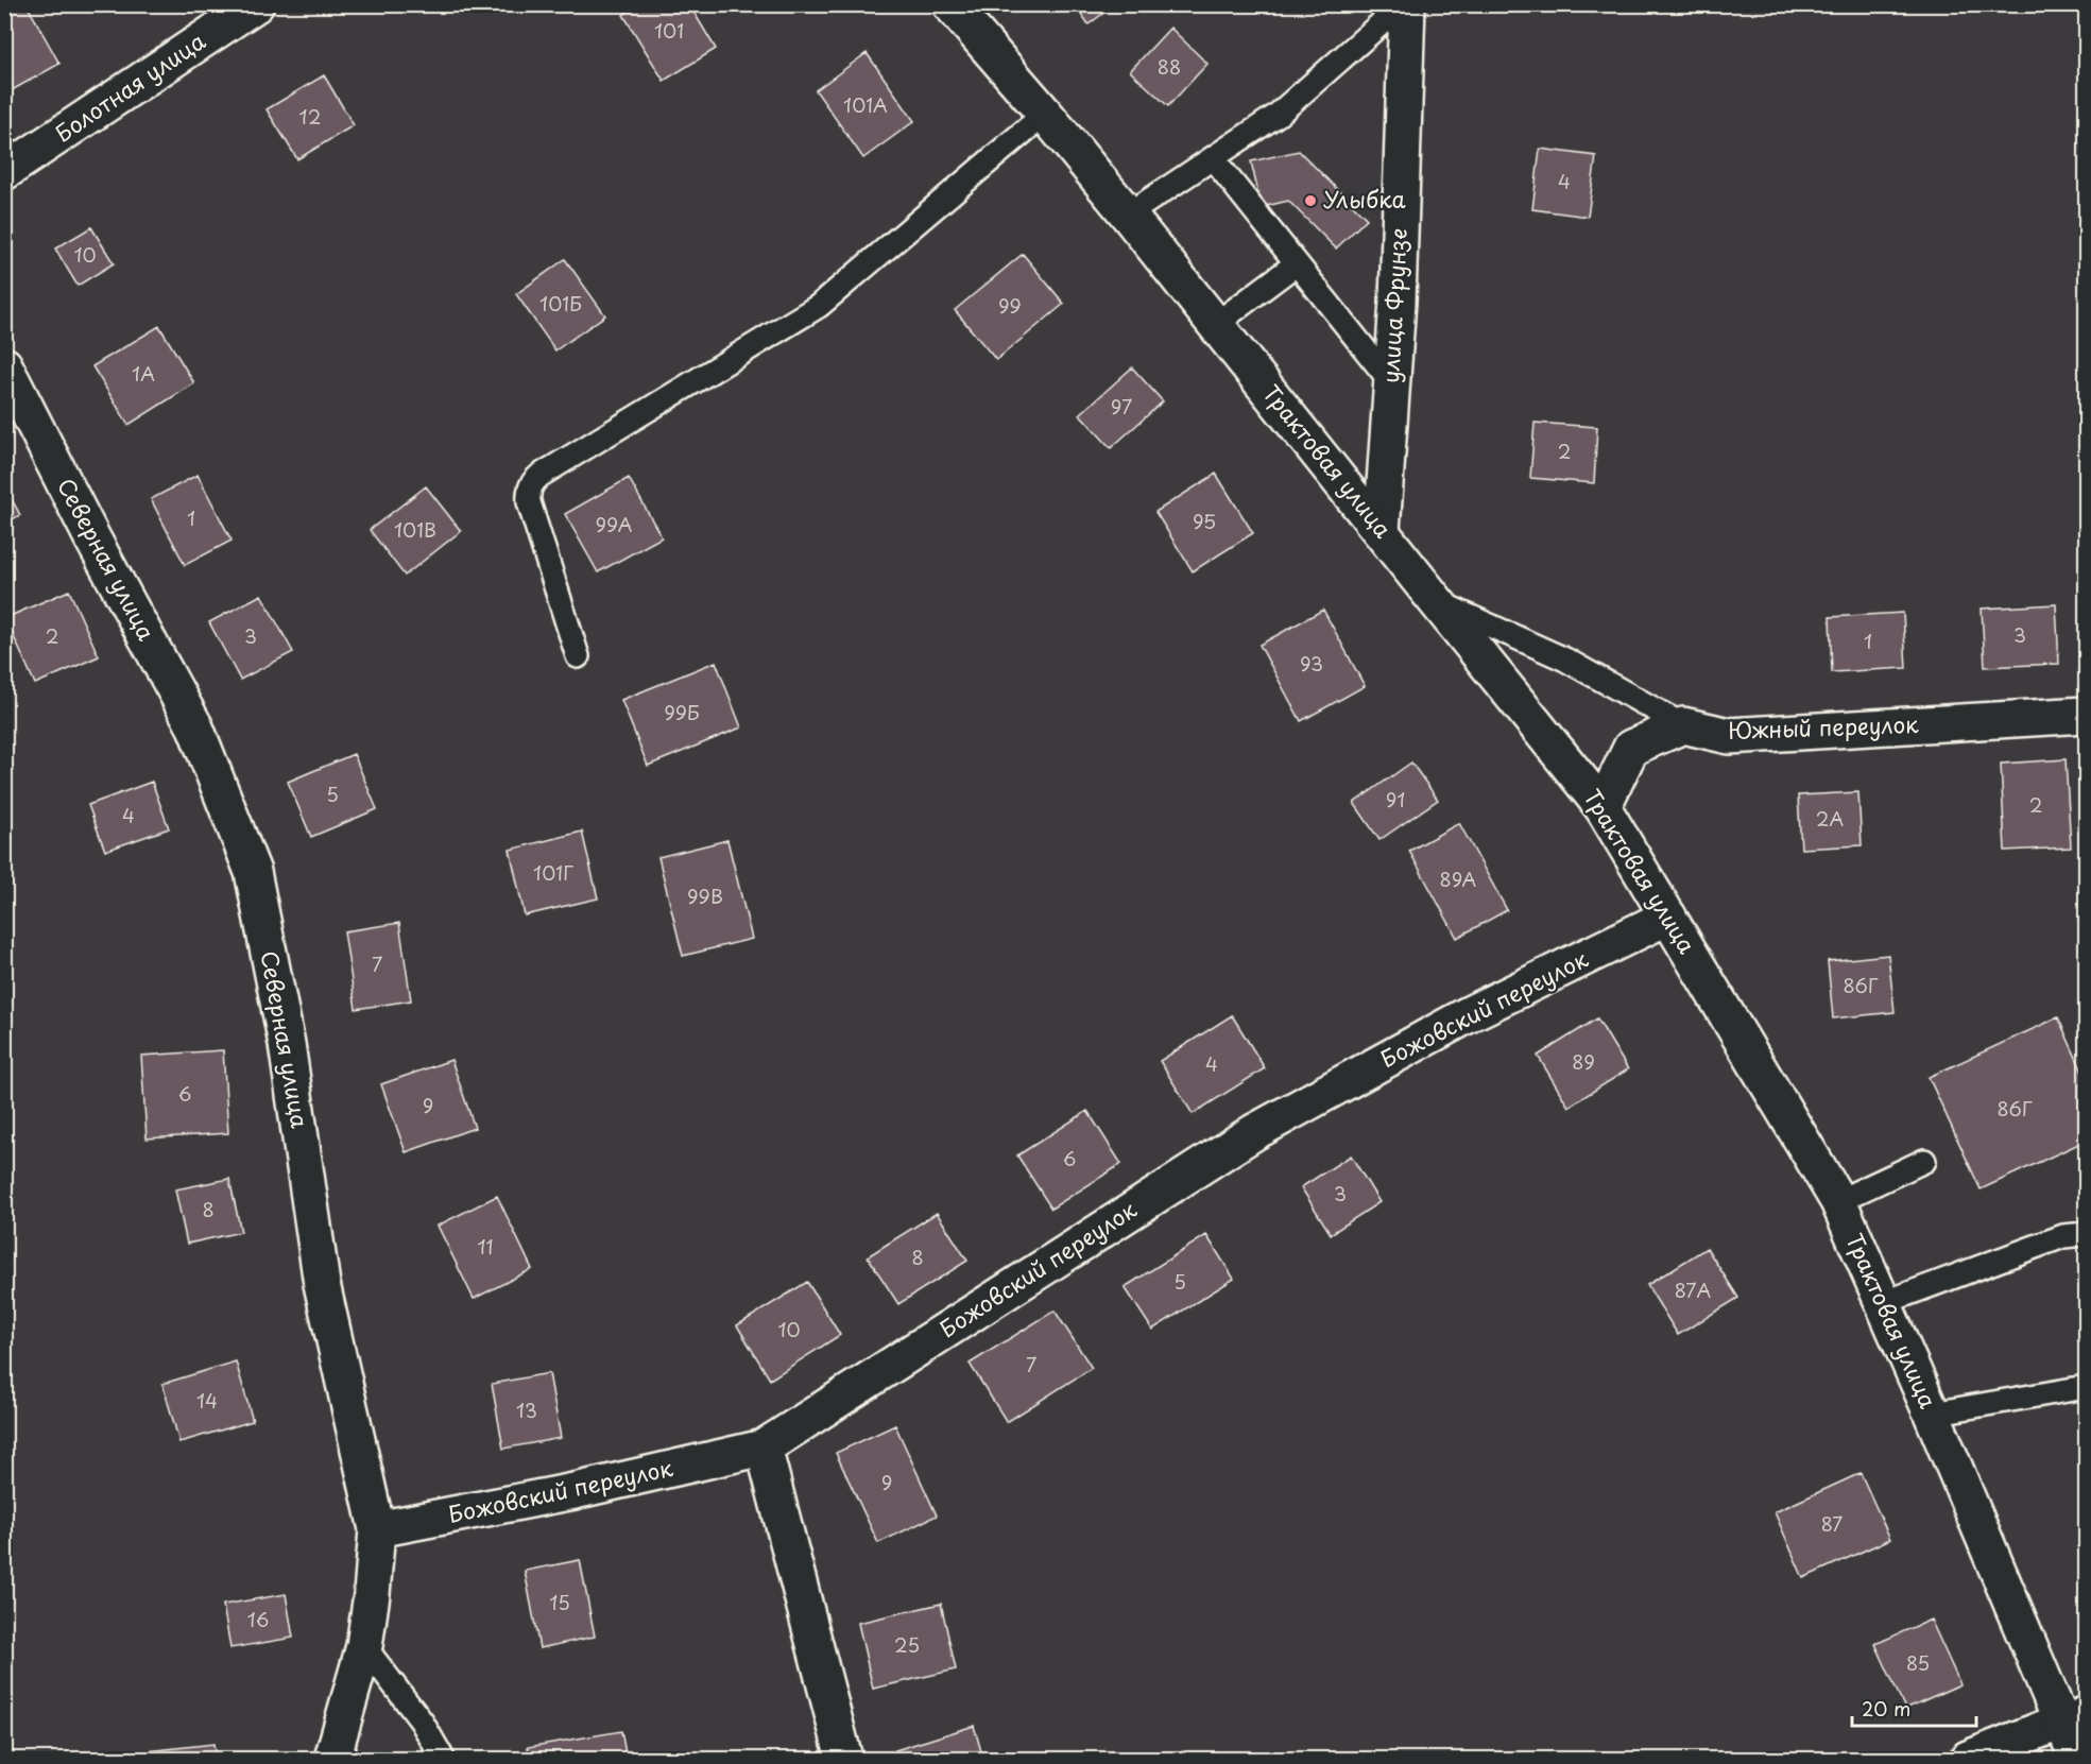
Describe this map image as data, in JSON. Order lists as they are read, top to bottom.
{
  "streets": {
    "street": [
      "Болотная улица",
      "улица Фрунзе",
      "Трактовая улица",
      "Северная улица",
      "Южный переулок",
      "Божовский переулок"
    ]
  },
  "crossings": [
    ["улица Фрунзе", "Трактовая улица"],
    ["Трактовая улица", "Божовский переулок"],
    ["Северная улица", "Божовский переулок"]
  ],
  "places": ["Улыбка"],
  "house_numbers": [
    "101",
    "88",
    "101А",
    "12",
    "4",
    "10",
    "101Б",
    "99",
    "1А",
    "97",
    "2",
    "1",
    "95",
    "99А",
    "101В",
    "3",
    "2",
    "3",
    "1",
    "93",
    "99Б",
    "5",
    "91",
    "2",
    "4",
    "2А",
    "101Г",
    "89А",
    "99В",
    "7",
    "86Г",
    "89",
    "4",
    "6",
    "9",
    "86Г",
    "6",
    "3",
    "8",
    "11",
    "8",
    "5",
    "87А",
    "10",
    "7",
    "14",
    "13",
    "9",
    "87",
    "15",
    "16",
    "25",
    "85"
  ],
  "scale_bar": "20 m"
}
